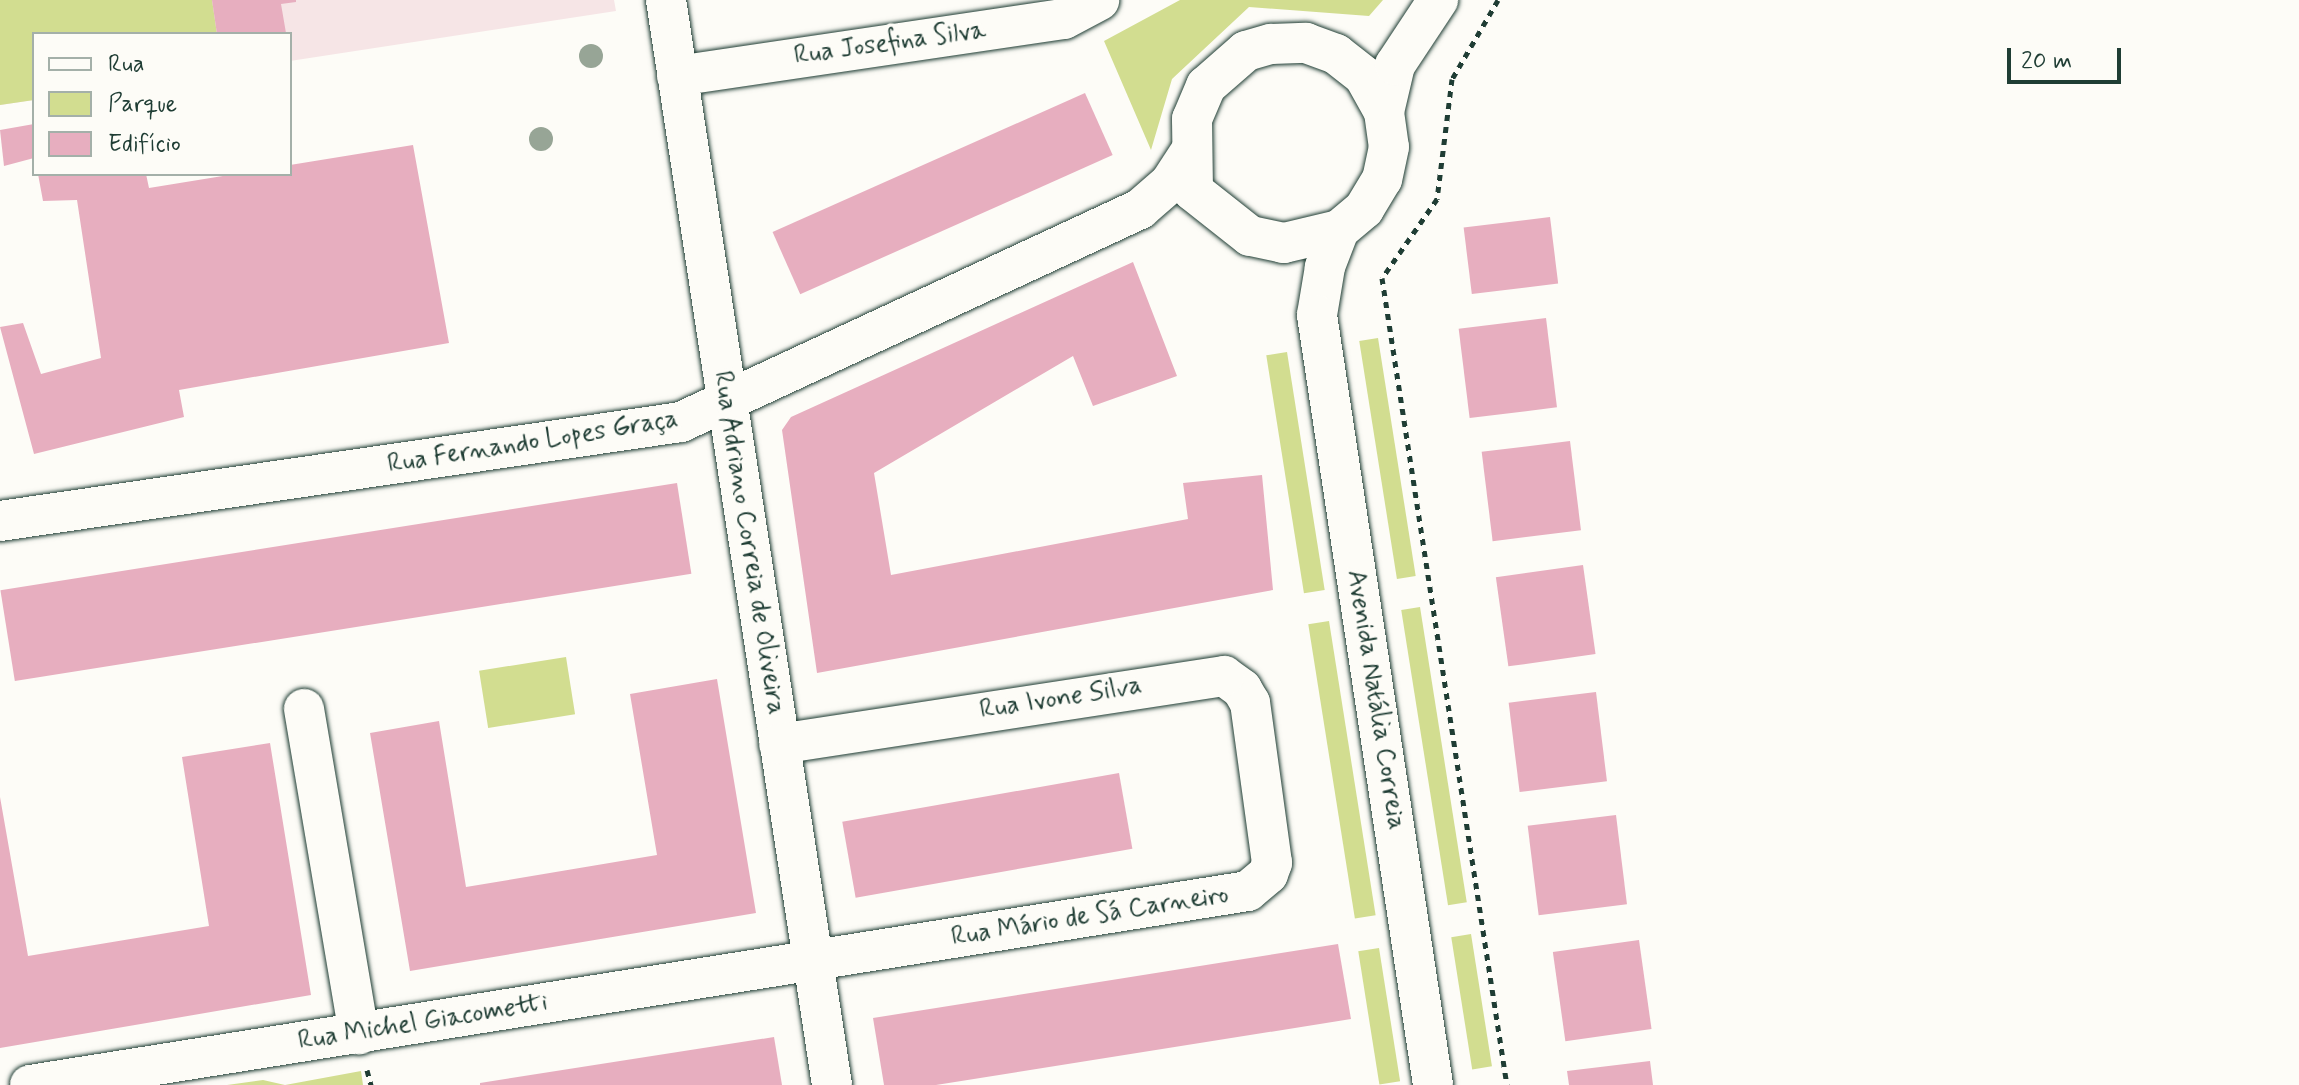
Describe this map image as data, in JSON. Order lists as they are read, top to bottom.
{
  "streets": {
    "street": [
      "Rua Josefina Silva",
      "Rua Fernando Lopes Graça",
      "Rua Adriano Correia de Oliveira",
      "Rua Ivone Silva",
      "Avenida Natália Correia",
      "Rua Mário de Sá Carneiro",
      "Rua Michel Giacometti"
    ]
  },
  "crossings": [
    ["Rua Josefina Silva", "Rua Adriano Correia de Oliveira"],
    ["Rua Fernando Lopes Graça", "Rua Adriano Correia de Oliveira"],
    ["Rua Fernando Lopes Graça", "Avenida Natália Correia"],
    ["Rua Adriano Correia de Oliveira", "Rua Ivone Silva"],
    ["Rua Adriano Correia de Oliveira", "Rua Mário de Sá Carneiro"],
    ["Rua Adriano Correia de Oliveira", "Rua Michel Giacometti"],
    ["Rua Ivone Silva", "Rua Mário de Sá Carneiro"],
    ["Rua Mário de Sá Carneiro", "Rua Michel Giacometti"]
  ],
  "legend": ["Rua", "Parque", "Edifício"],
  "scale_bar": "20 m"
}
